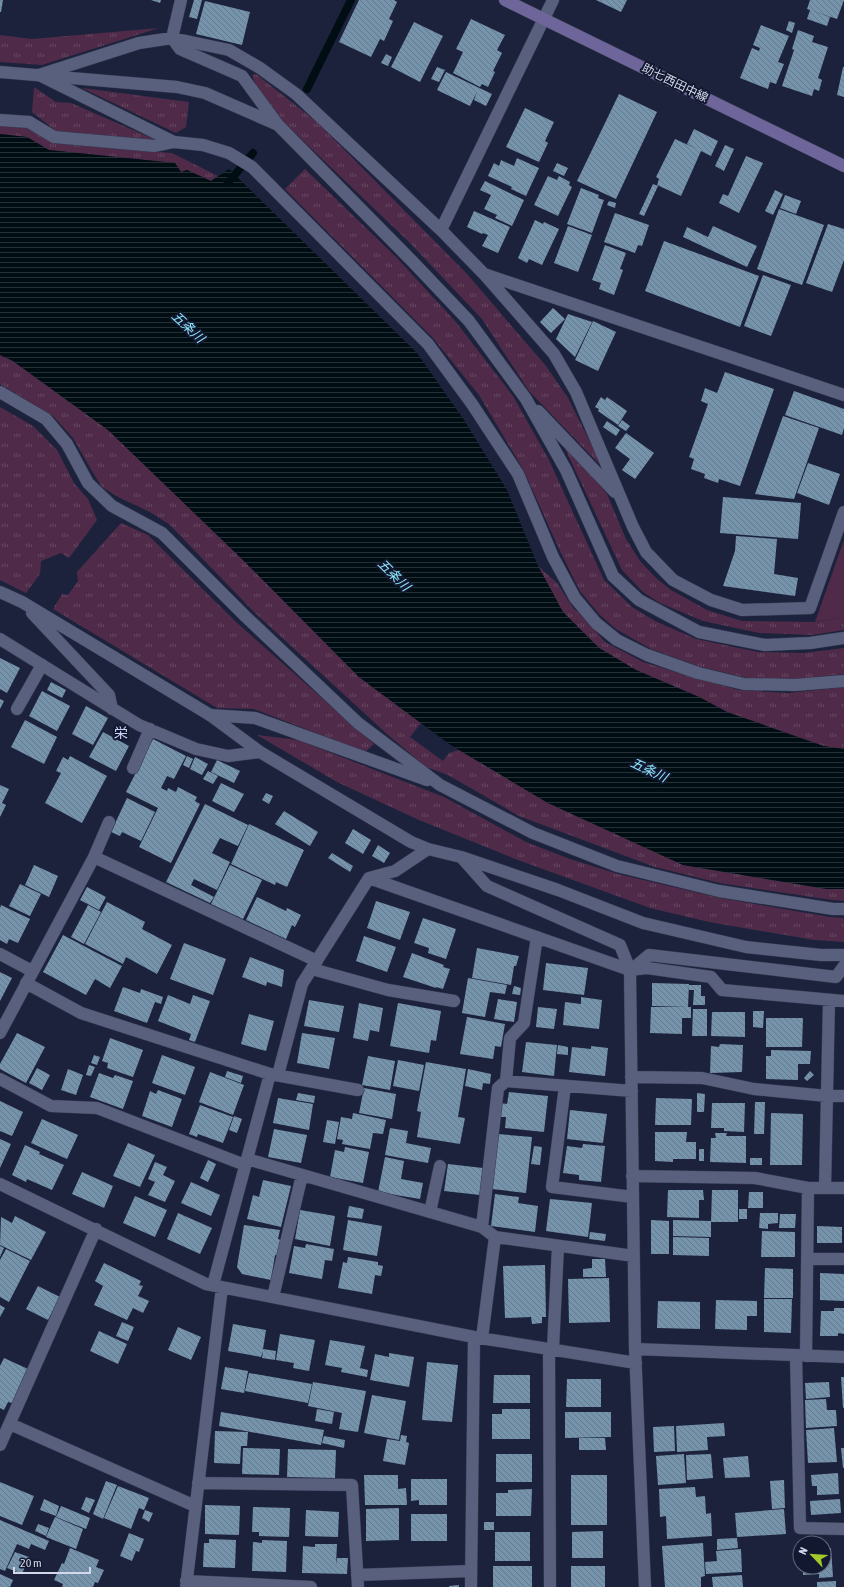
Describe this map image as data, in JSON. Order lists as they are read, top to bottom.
{
  "streets": {
    "main road": ["助七西田中線"]
  },
  "districts": ["栄"],
  "water": ["五条川"],
  "scale_bar": "20 m",
  "north": "top left"
}
